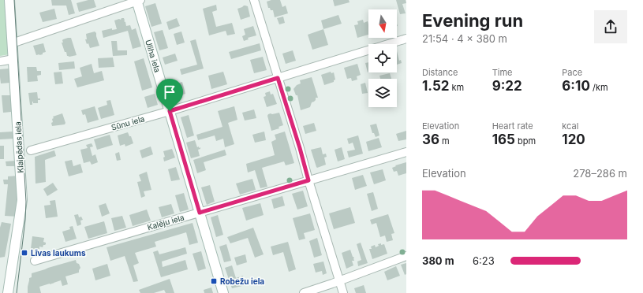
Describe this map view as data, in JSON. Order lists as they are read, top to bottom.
{
  "streets": {
    "main road": ["Uliha iela", "Klaipēdas iela"],
    "street": ["Sūnu iela", "Kalēju iela"]
  },
  "crossings": [
    ["Uliha iela", "Sūnu iela"],
    ["Uliha iela", "Kalēju iela"]
  ],
  "places": {
    "transit": ["Līvas laukums", "Robežu iela"]
  },
  "north": "bottom",
  "page": {
    "heading": ["Evening run", "21:54 · 4 × 380 m"],
    "stats": [
      ["Distance", "1.52 km"],
      ["Time", "9:22"],
      ["Pace", "6:10 /km"],
      ["Elevation", "36 m"],
      ["Heart rate", "165 bpm"],
      ["kcal", "120"]
    ],
    "chart": ["Elevation", "278–286 m"],
    "list": [
      {
        "name": "380 m",
        "note": "6:23"
      }
    ]
  }
}
